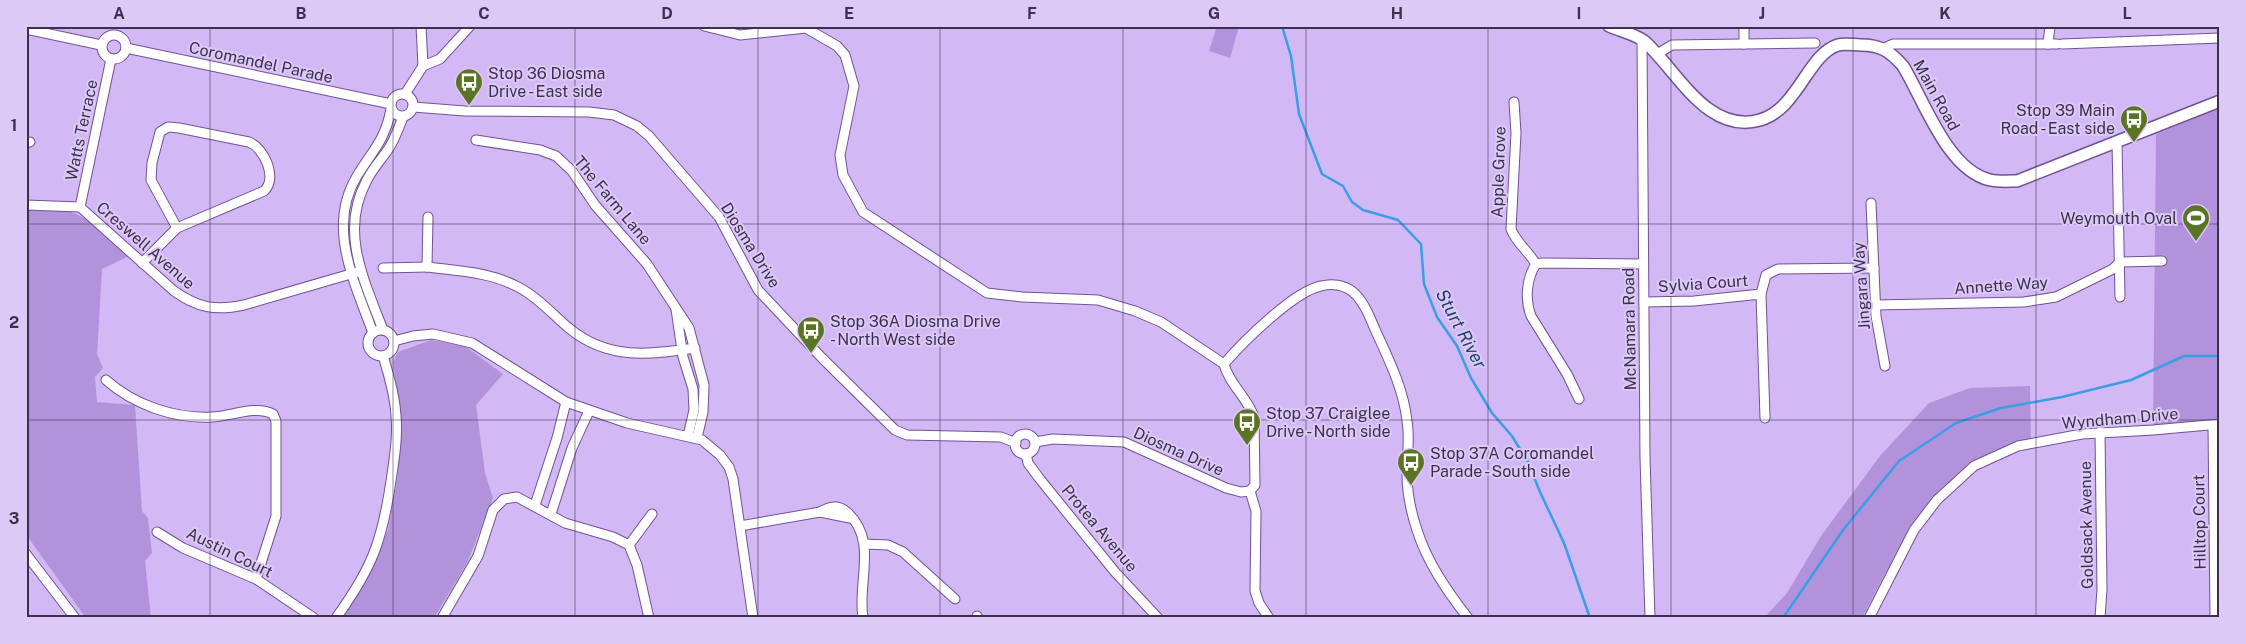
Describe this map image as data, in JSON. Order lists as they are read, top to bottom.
{
  "streets": {
    "main road": ["Main Road"],
    "street": [
      "Coromandel Parade",
      "Watts Terrace",
      "Apple Grove",
      "The Farm Lane",
      "Creswell Avenue",
      "Diosma Drive",
      "Sylvia Court",
      "Annette Way",
      "Jingara Way",
      "McNamara Road",
      "Wyndham Drive",
      "Hilltop Court",
      "Goldsack Avenue",
      "Protea Avenue",
      "Austin Court"
    ]
  },
  "crossings": [
    ["Coromandel Parade", "Watts Terrace"],
    ["Coromandel Parade", "Diosma Drive"],
    ["Watts Terrace", "Creswell Avenue"],
    ["Diosma Drive", "Protea Avenue"],
    ["Sylvia Court", "McNamara Road"],
    ["Annette Way", "Jingara Way"],
    ["Wyndham Drive", "Hilltop Court"],
    ["Wyndham Drive", "Goldsack Avenue"]
  ],
  "water": ["Sturt River"],
  "places": {
    "bus stop": [
      "Stop 36 Diosma Drive - East side",
      "Stop 39 Main Road - East side",
      "Stop 36A Diosma Drive - North West side",
      "Stop 37 Craiglee Drive - North side",
      "Stop 37A Coromandel Parade - South side"
    ],
    "sports": ["Weymouth Oval"]
  },
  "grid": {
    "columns": [
      "A",
      "B",
      "C",
      "D",
      "E",
      "F",
      "G",
      "H",
      "I",
      "J",
      "K",
      "L"
    ],
    "rows": ["1", "2", "3"]
  }
}
